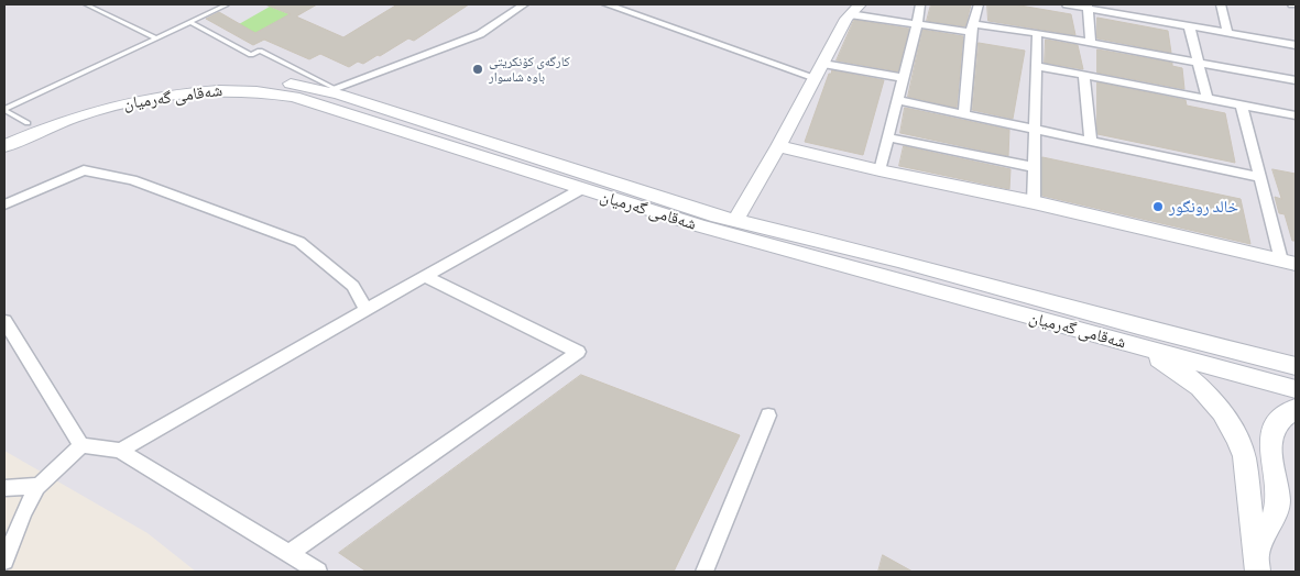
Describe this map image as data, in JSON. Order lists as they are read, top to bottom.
{
  "streets": {
    "main road": ["شەقامی گەرمیان"]
  },
  "places": ["کارگەی کۆنکریتی باوە شاسوار", "خالد رونگور"]
}
